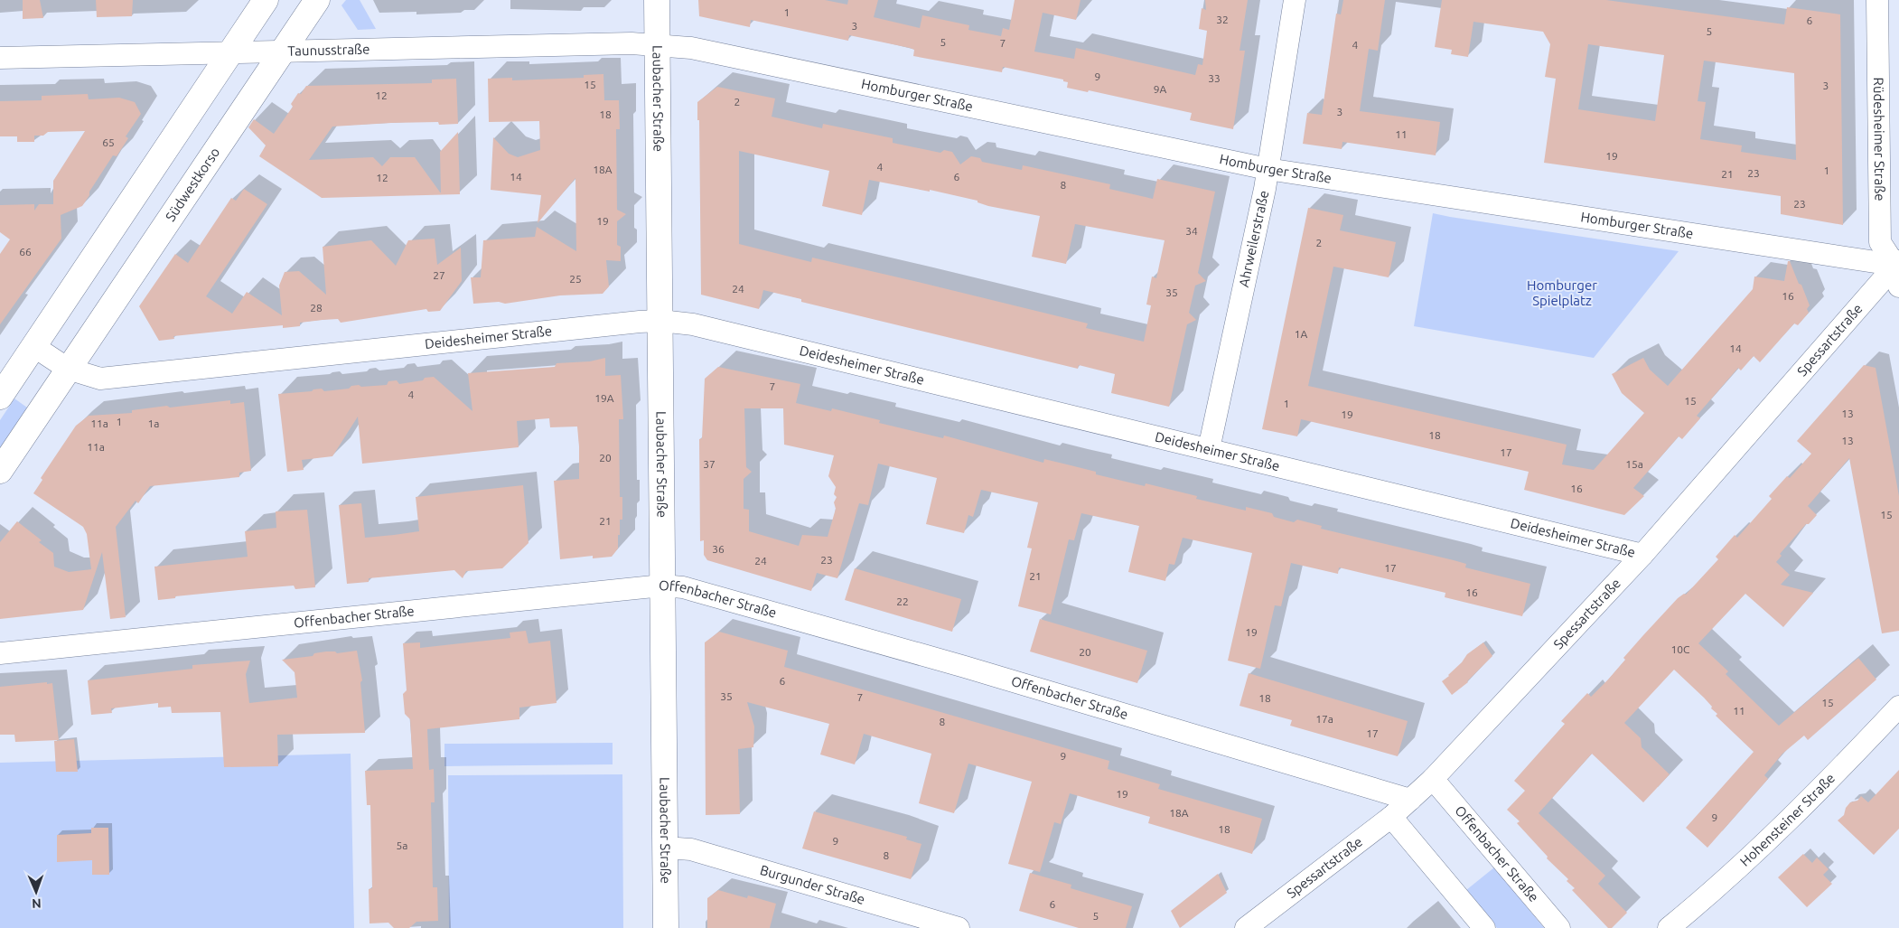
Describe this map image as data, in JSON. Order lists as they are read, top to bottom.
{
  "streets": {
    "street": [
      "Taunusstraße",
      "Homburger Straße",
      "Laubacher Straße",
      "Rüdesheimer Straße",
      "Südwestkorso",
      "Ahrweilerstraße",
      "Deidesheimer Straße",
      "Spessartstraße",
      "Offenbacher Straße",
      "Hohensteiner Straße",
      "Burgunder Straße"
    ]
  },
  "crossings": [
    ["Taunusstraße", "Homburger Straße"],
    ["Taunusstraße", "Laubacher Straße"],
    ["Taunusstraße", "Südwestkorso"],
    ["Homburger Straße", "Laubacher Straße"],
    ["Homburger Straße", "Rüdesheimer Straße"],
    ["Homburger Straße", "Ahrweilerstraße"],
    ["Homburger Straße", "Spessartstraße"],
    ["Laubacher Straße", "Deidesheimer Straße"],
    ["Laubacher Straße", "Offenbacher Straße"],
    ["Laubacher Straße", "Burgunder Straße"],
    ["Rüdesheimer Straße", "Spessartstraße"],
    ["Südwestkorso", "Deidesheimer Straße"],
    ["Ahrweilerstraße", "Deidesheimer Straße"],
    ["Deidesheimer Straße", "Spessartstraße"],
    ["Spessartstraße", "Offenbacher Straße"]
  ],
  "parks": ["Homburger Spielplatz"],
  "house_numbers": [
    "1",
    "32",
    "6",
    "3",
    "5",
    "5",
    "7",
    "4",
    "9",
    "33",
    "15",
    "3",
    "9A",
    "12",
    "2",
    "3",
    "18",
    "11",
    "65",
    "19",
    "4",
    "18A",
    "1",
    "23",
    "21",
    "14",
    "6",
    "12",
    "8",
    "23",
    "19",
    "34",
    "2",
    "66",
    "27",
    "25",
    "24",
    "35",
    "16",
    "28",
    "1A",
    "14",
    "7",
    "4",
    "19A",
    "15",
    "1",
    "13",
    "19",
    "1",
    "11a",
    "1a",
    "18",
    "13",
    "11a",
    "17",
    "20",
    "37",
    "15a",
    "16",
    "15",
    "21",
    "36",
    "23",
    "24",
    "17",
    "21",
    "16",
    "22",
    "19",
    "10C",
    "20",
    "6",
    "35",
    "7",
    "18",
    "15",
    "11",
    "17a",
    "8",
    "17",
    "9",
    "19",
    "18A",
    "9",
    "18",
    "9",
    "5a",
    "8",
    "6",
    "5"
  ],
  "north": "bottom"
}
